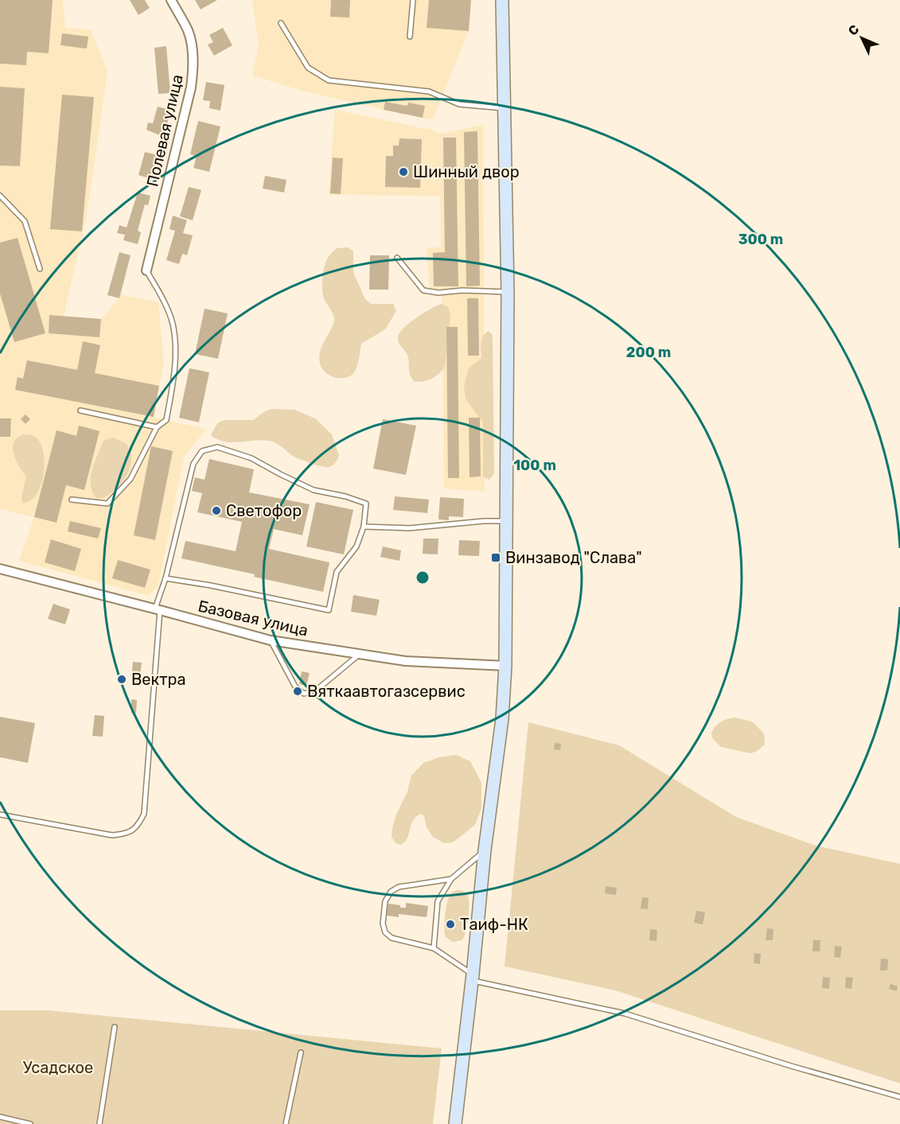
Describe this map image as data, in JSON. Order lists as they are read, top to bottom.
{
  "streets": {
    "street": ["Полевая улица", "Базовая улица"]
  },
  "parks": ["Усадское"],
  "places": {
    "other": [
      "Шинный двор",
      "Светофор",
      "Вектра",
      "Вяткаавтогазсервис",
      "Таиф-НК"
    ],
    "transit": ["Винзавод \"Слава\""]
  },
  "north": "top left",
  "rings": ["300 m", "200 m", "100 m"]
}
